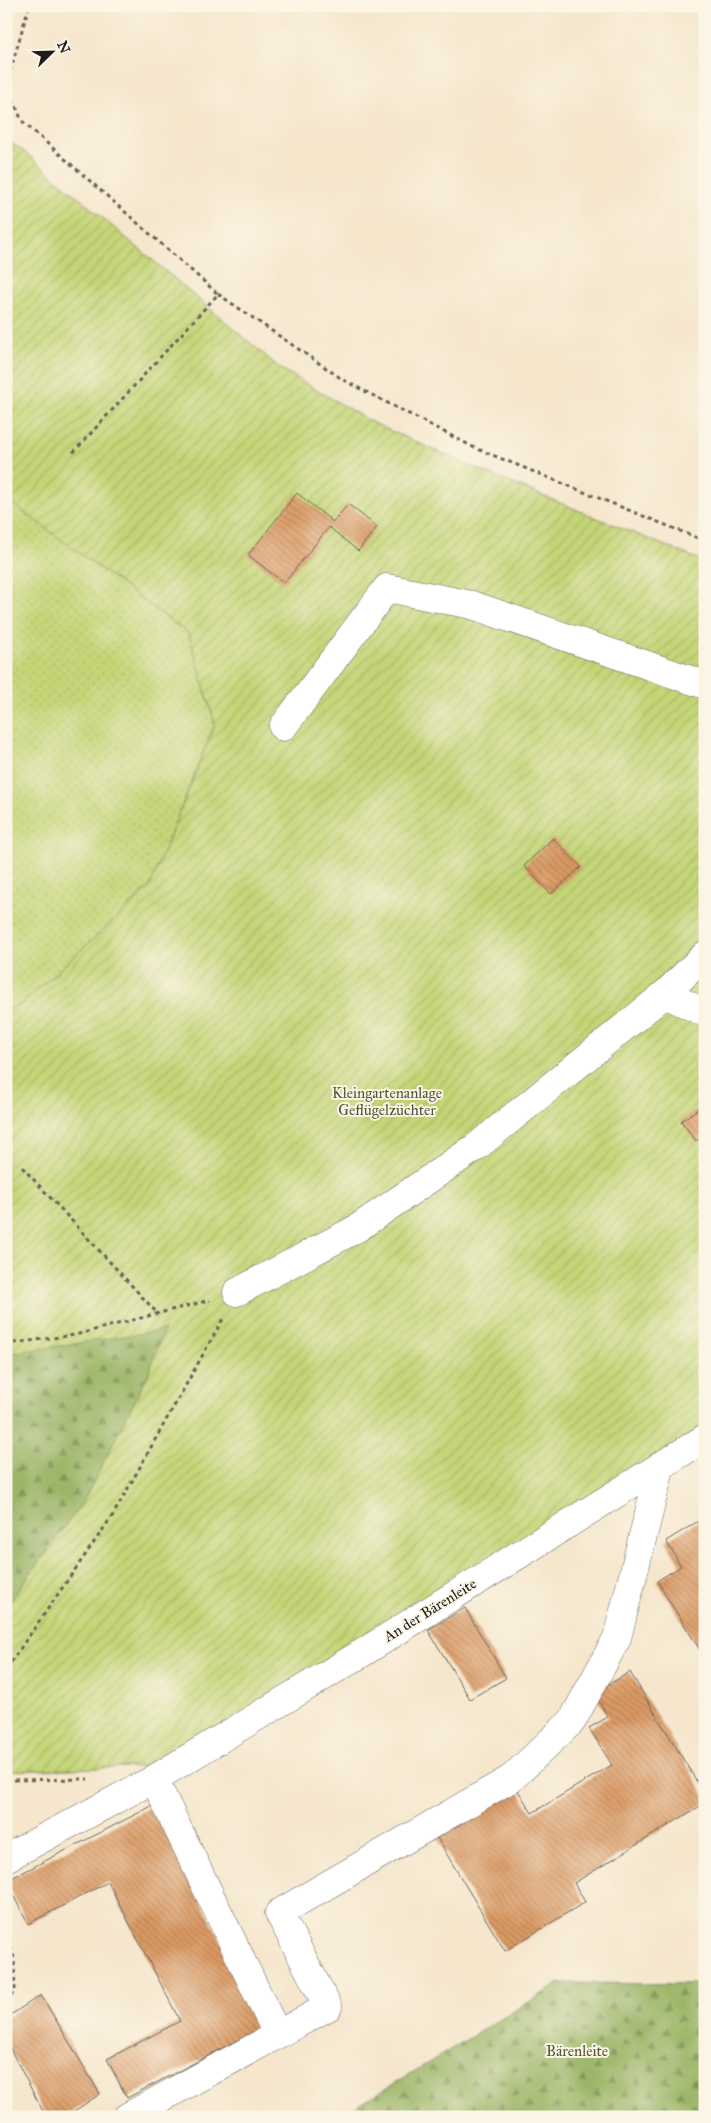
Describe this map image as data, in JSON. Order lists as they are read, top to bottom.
{
  "streets": {
    "street": ["An der Bärenleite"]
  },
  "parks": ["Kleingartenanlage Geflügelzüchter", "Bärenleite"],
  "north": "top right"
}
